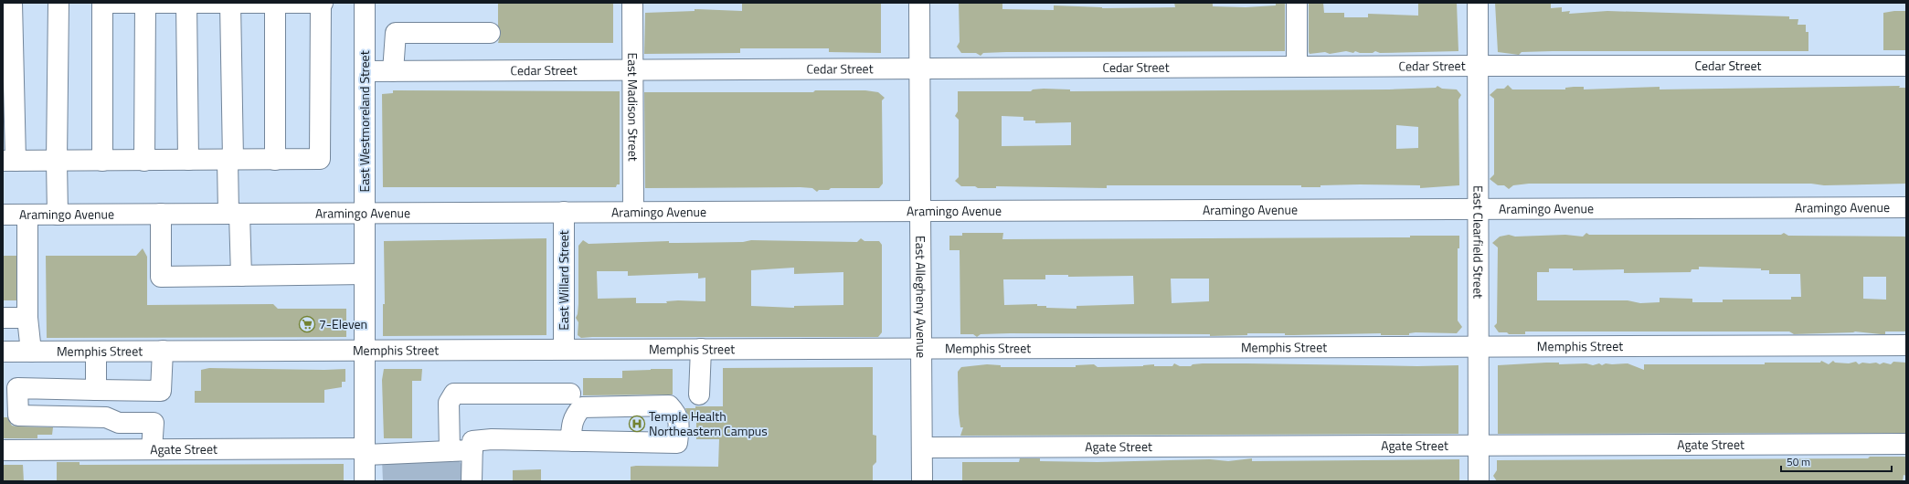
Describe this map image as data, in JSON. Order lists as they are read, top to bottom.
{
  "streets": {
    "street": [
      "Cedar Street",
      "East Madison Street",
      "East Westmoreland Street",
      "Aramingo Avenue",
      "East Clearfield Street",
      "East Willard Street",
      "East Allegheny Avenue",
      "Memphis Street",
      "Agate Street"
    ]
  },
  "crossings": [
    ["Cedar Street", "East Madison Street"],
    ["Cedar Street", "East Westmoreland Street"],
    ["Cedar Street", "East Clearfield Street"],
    ["Cedar Street", "East Allegheny Avenue"],
    ["East Madison Street", "Aramingo Avenue"],
    ["East Westmoreland Street", "Aramingo Avenue"],
    ["East Westmoreland Street", "Memphis Street"],
    ["East Westmoreland Street", "Agate Street"],
    ["Aramingo Avenue", "East Clearfield Street"],
    ["Aramingo Avenue", "East Willard Street"],
    ["Aramingo Avenue", "East Allegheny Avenue"],
    ["East Clearfield Street", "Memphis Street"],
    ["East Clearfield Street", "Agate Street"],
    ["East Willard Street", "Memphis Street"],
    ["East Allegheny Avenue", "Memphis Street"],
    ["East Allegheny Avenue", "Agate Street"]
  ],
  "places": {
    "supermarket": ["7-Eleven"],
    "hospital": ["Temple Health Northeastern Campus"]
  },
  "scale_bar": "50 m"
}
